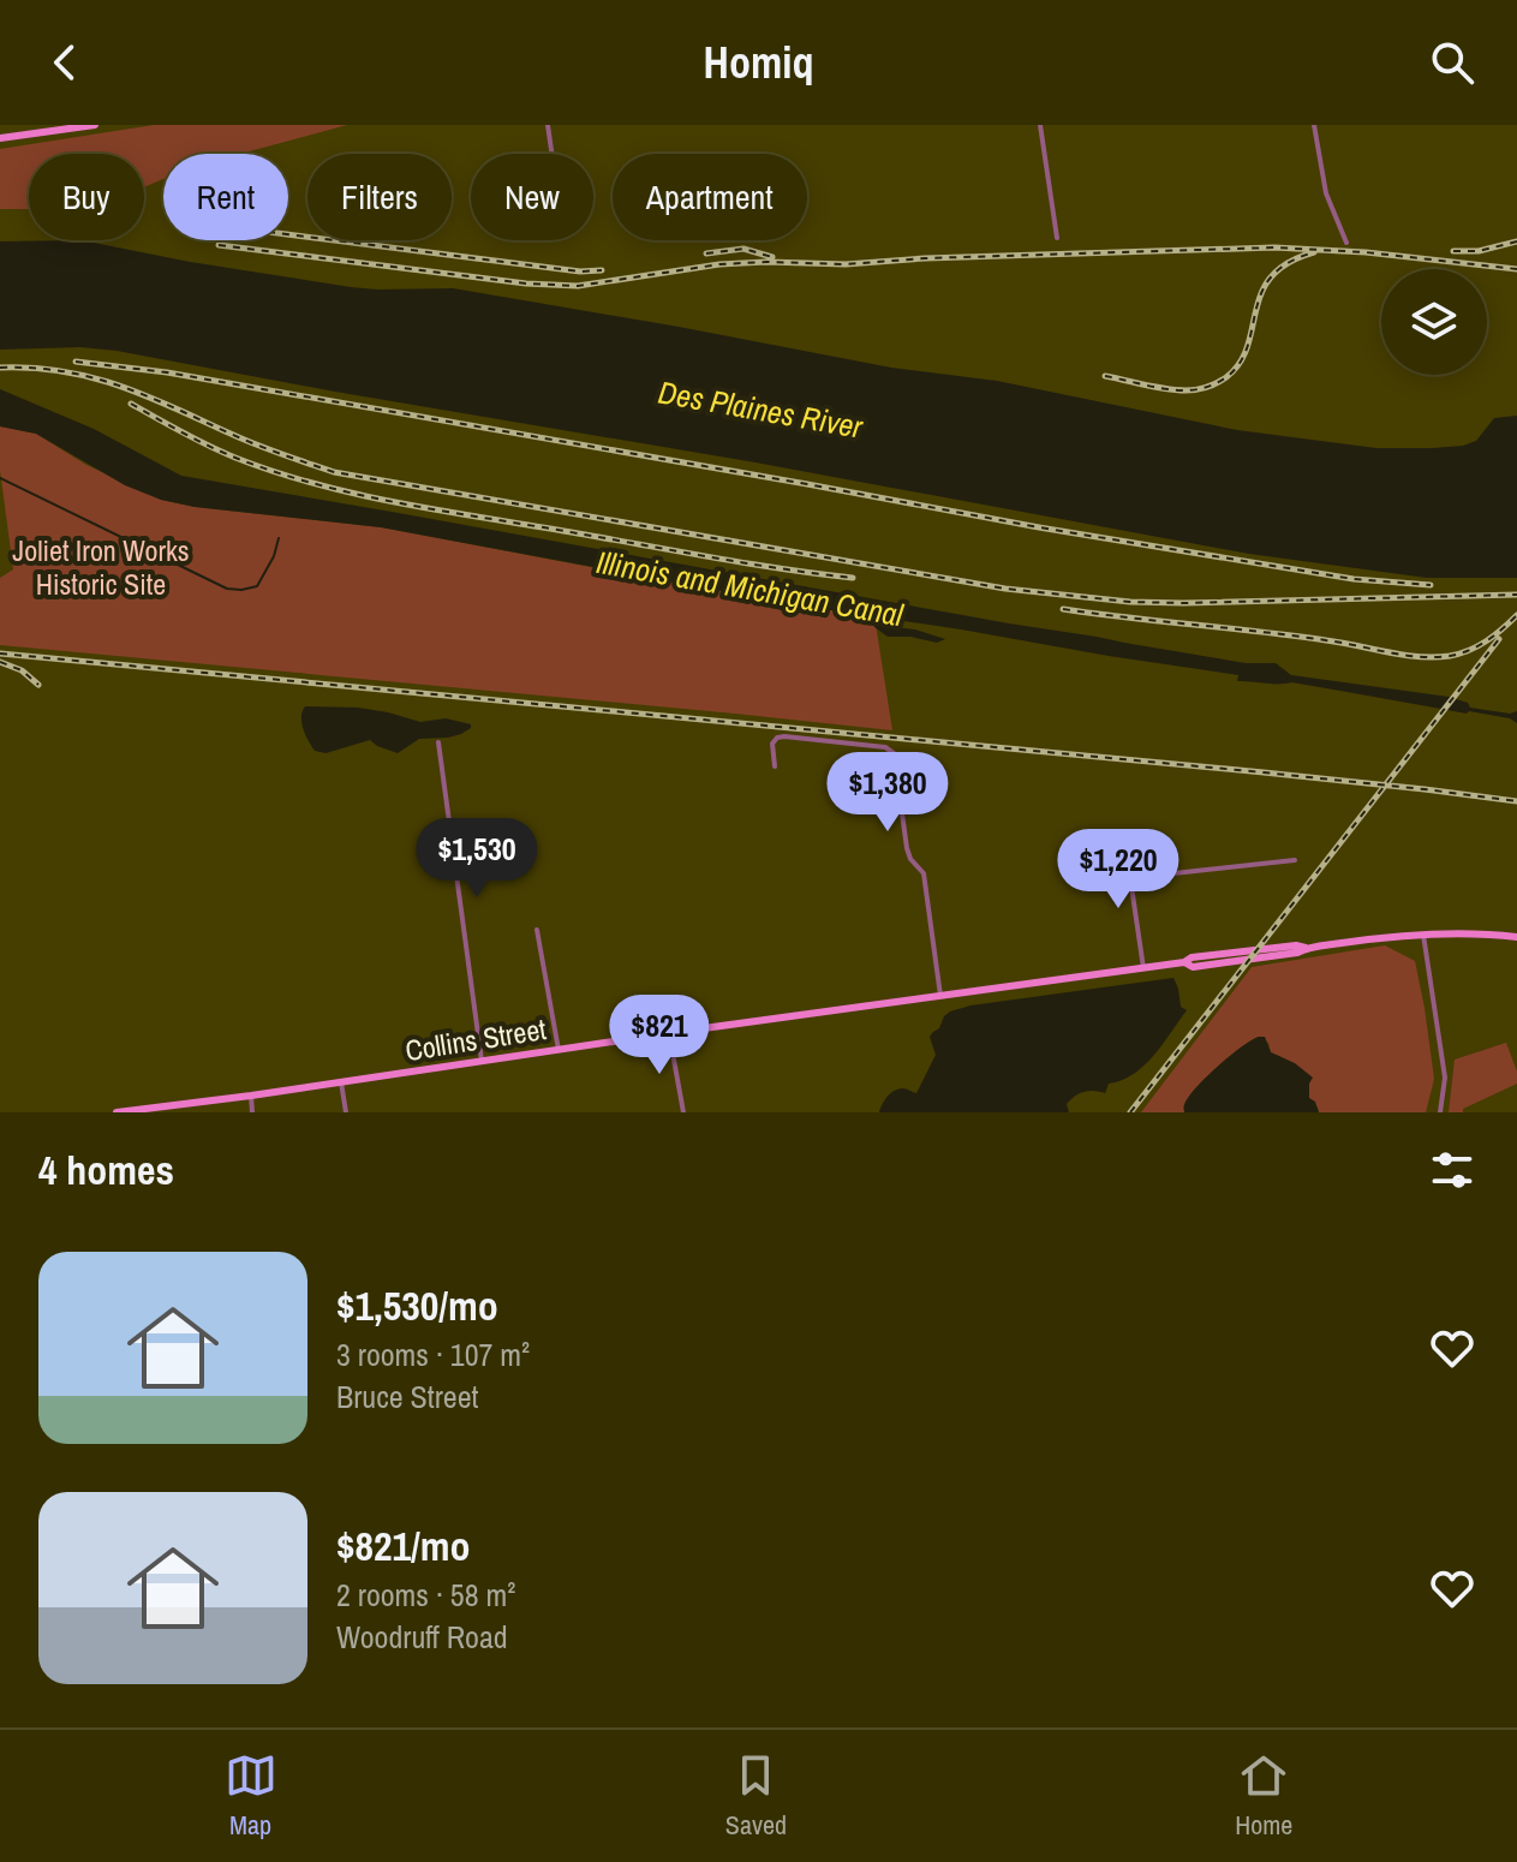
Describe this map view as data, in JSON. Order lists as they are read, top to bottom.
{
  "streets": {
    "main road": ["Collins Street"]
  },
  "water": ["Des Plaines River", "Illinois and Michigan Canal"],
  "parks": ["Joliet Iron Works Historic Site"],
  "page": {
    "header": "Homiq",
    "chip": [
      "Buy",
      "Rent",
      "Filters",
      "New",
      "Apartment"
    ],
    "price": [
      "$1,380",
      "$1,530",
      "$1,220",
      "$821"
    ],
    "heading": "4 homes",
    "list": [
      {
        "name": "$1,530/mo",
        "note": "3 rooms · 107 m² · Bruce Street"
      },
      {
        "name": "$821/mo",
        "note": "2 rooms · 58 m² · Woodruff Road"
      }
    ],
    "tabs": ["Map", "Saved", "Home"]
  }
}
